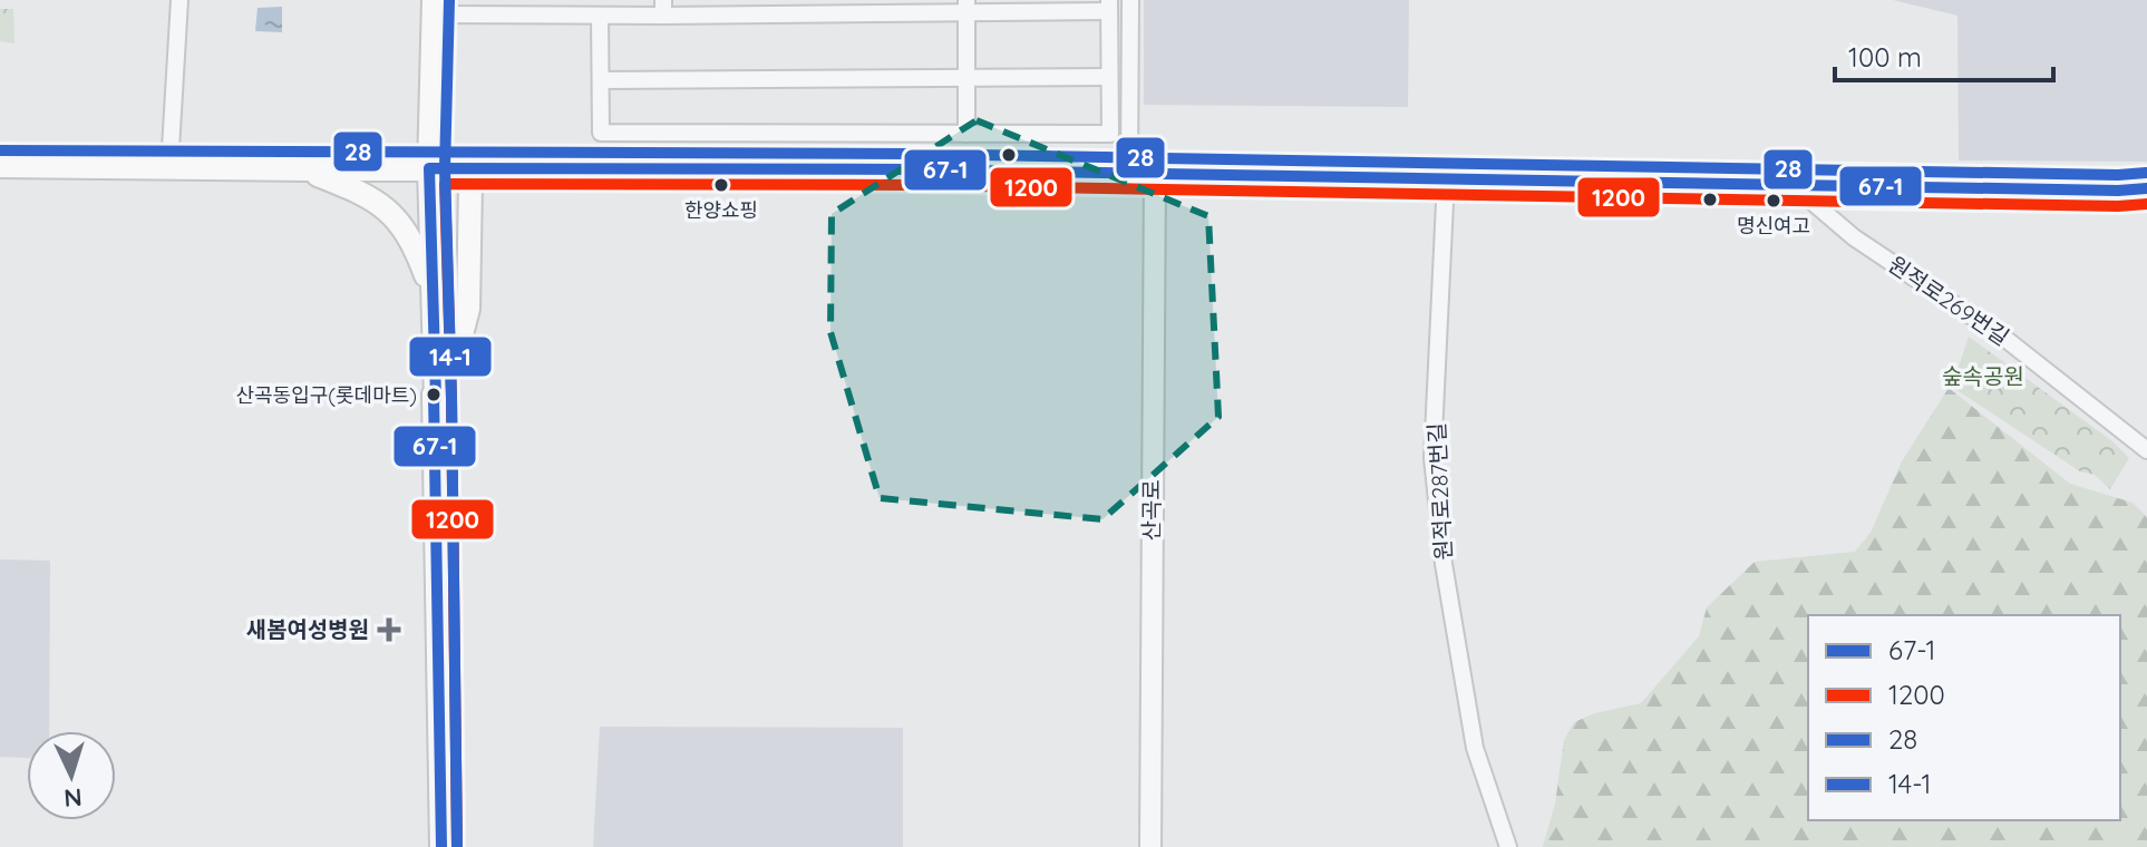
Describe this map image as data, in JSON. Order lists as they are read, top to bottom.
{
  "streets": {
    "street": ["원적로269번길", "원적로287번길", "산곡로"]
  },
  "parks": ["숲속공원"],
  "places": {
    "other": ["한양쇼핑", "명신여고", "산곡동입구(롯데마트)"],
    "health": ["새봄여성병원"]
  },
  "lines": [
    "transit line 14-1",
    "transit line 28",
    "transit line 67-1",
    "transit line 1200"
  ],
  "legend": [
    "67-1",
    "1200",
    "28",
    "14-1"
  ],
  "scale_bar": "100 m",
  "north": "bottom"
}
